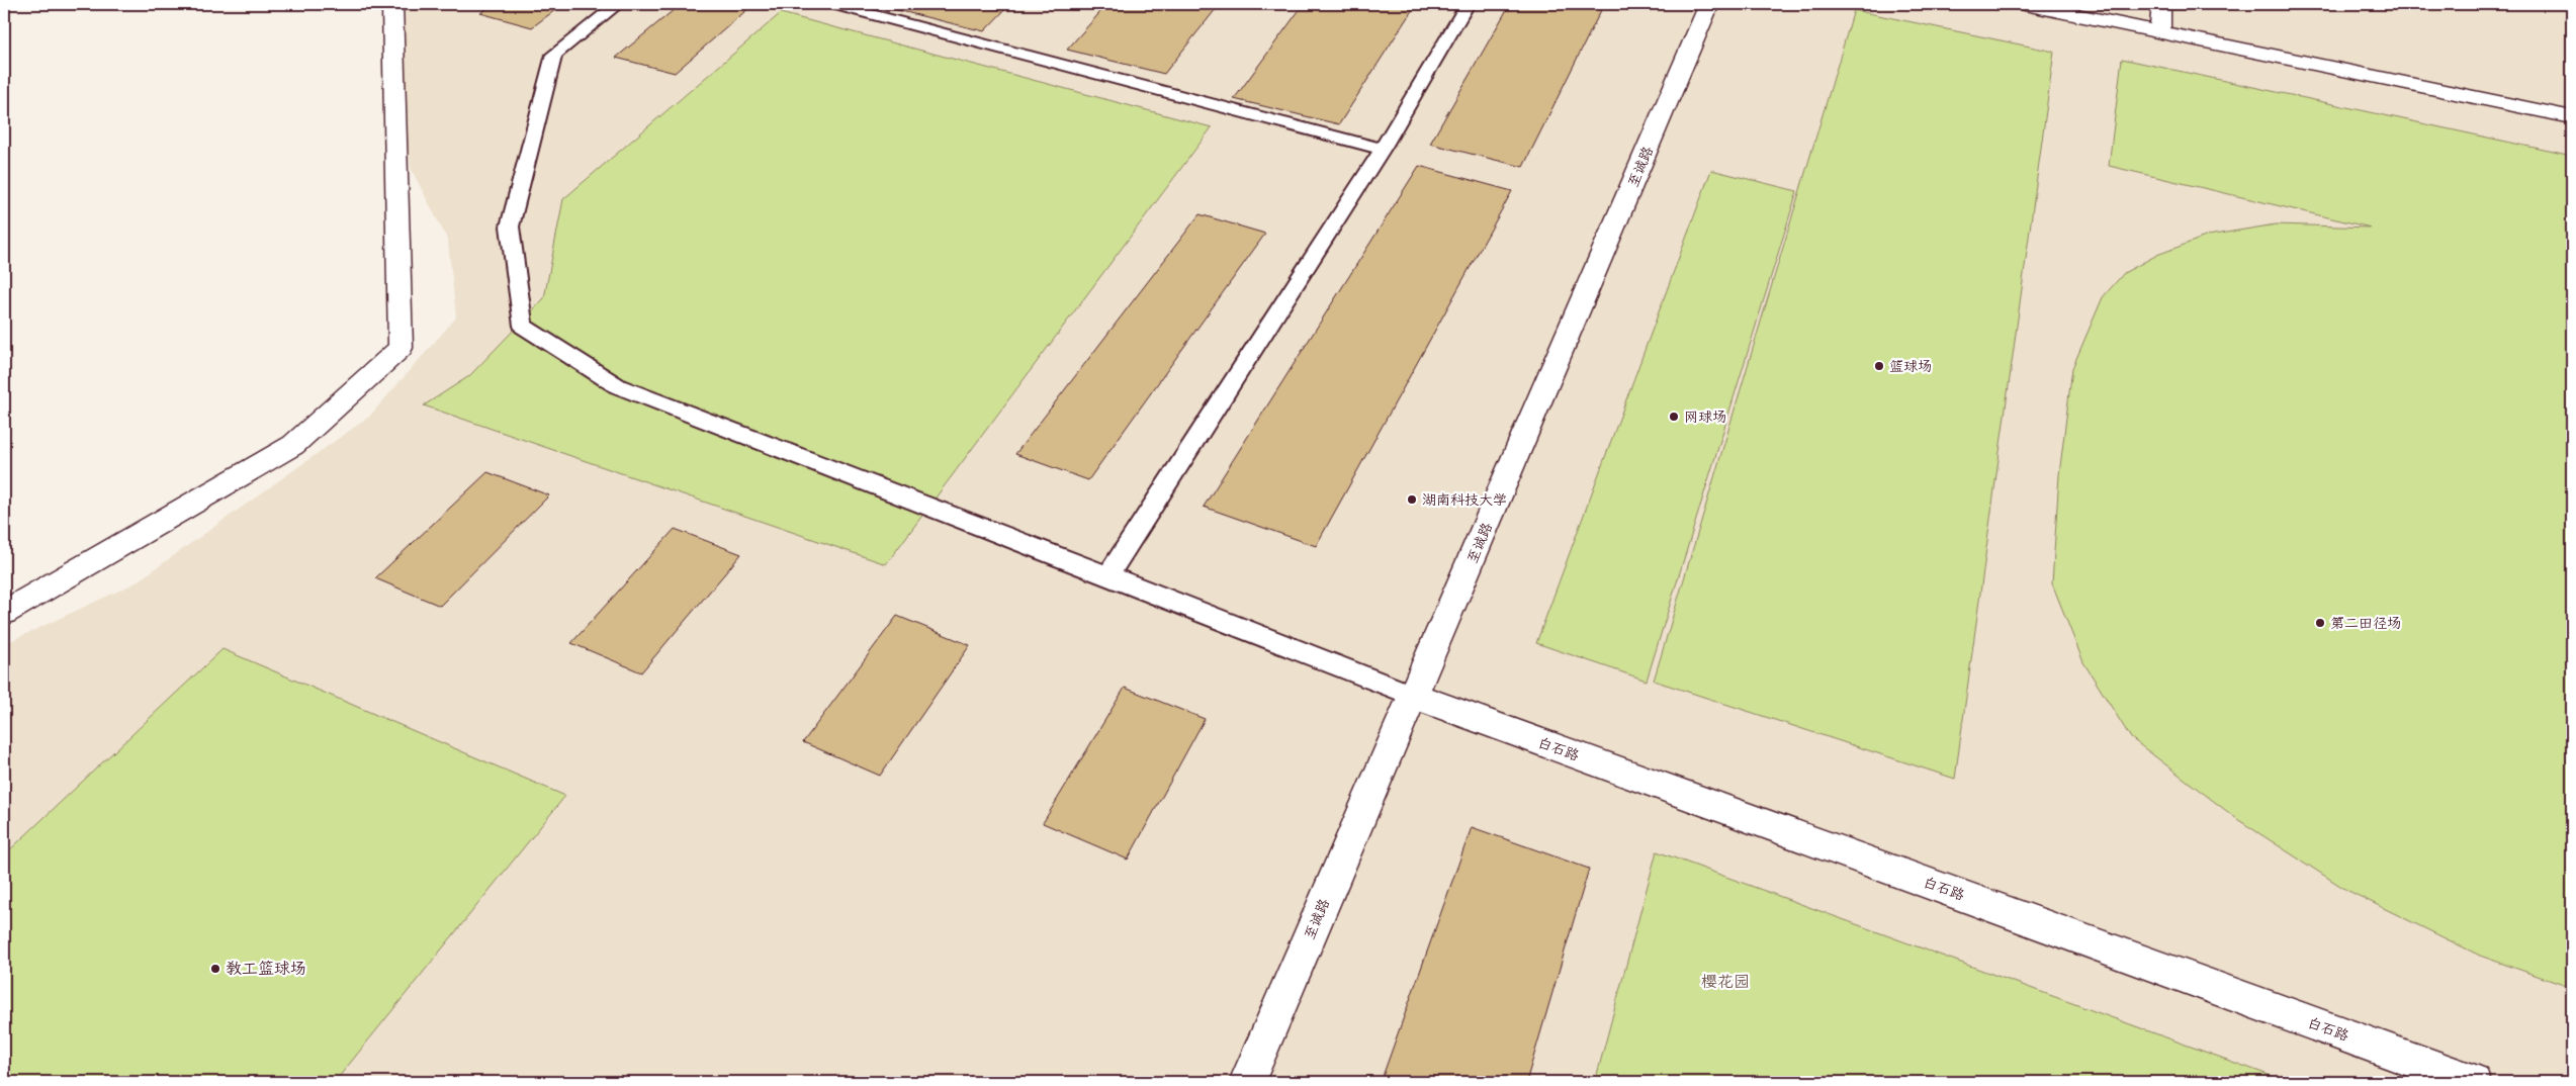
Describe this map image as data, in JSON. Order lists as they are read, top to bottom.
{
  "streets": {
    "street": ["至诚路", "白石路"]
  },
  "crossings": [
    ["至诚路", "白石路"]
  ],
  "parks": ["樱花园"],
  "places": [
    "篮球场",
    "网球场",
    "湖南科技大学",
    "第二田径场",
    "教工篮球场"
  ]
}
